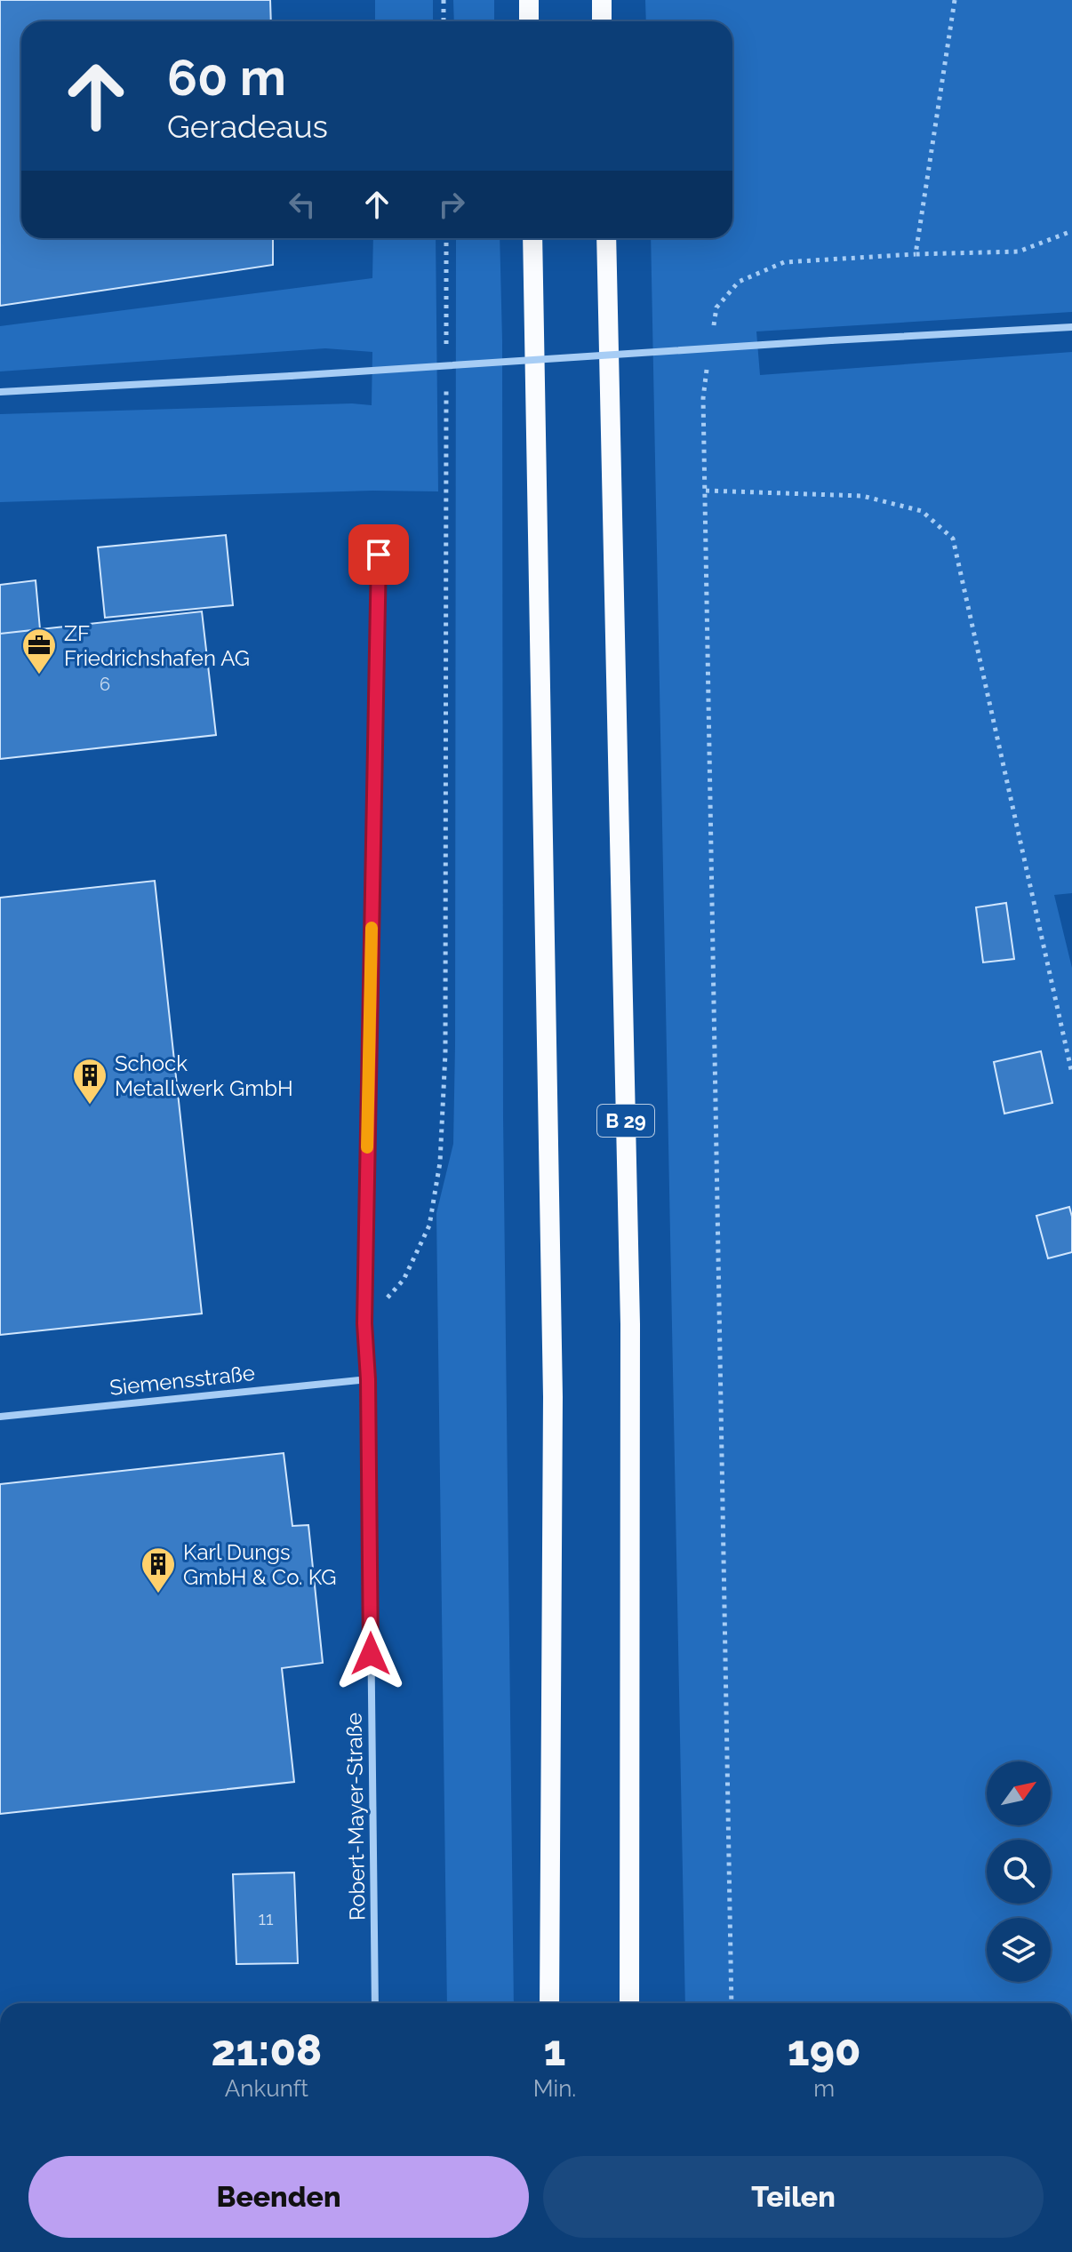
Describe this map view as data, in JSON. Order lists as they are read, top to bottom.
{
  "streets": {
    "highway": ["B 29"],
    "street": ["Siemensstraße", "Robert-Mayer-Straße"]
  },
  "crossings": [
    ["Siemensstraße", "Robert-Mayer-Straße"]
  ],
  "places": {
    "office": ["ZF Friedrichshafen AG"],
    "building": ["Schock Metallwerk GmbH", "Karl Dungs GmbH & Co. KG"]
  },
  "house_numbers": ["6", "11"],
  "north": "top right",
  "page": {
    "turn": ["60 m", "Geradeaus"],
    "eta": [
      "21:08",
      "Ankunft",
      "1",
      "Min.",
      "190",
      "m"
    ],
    "buttons": ["Beenden", "Teilen"]
  }
}
